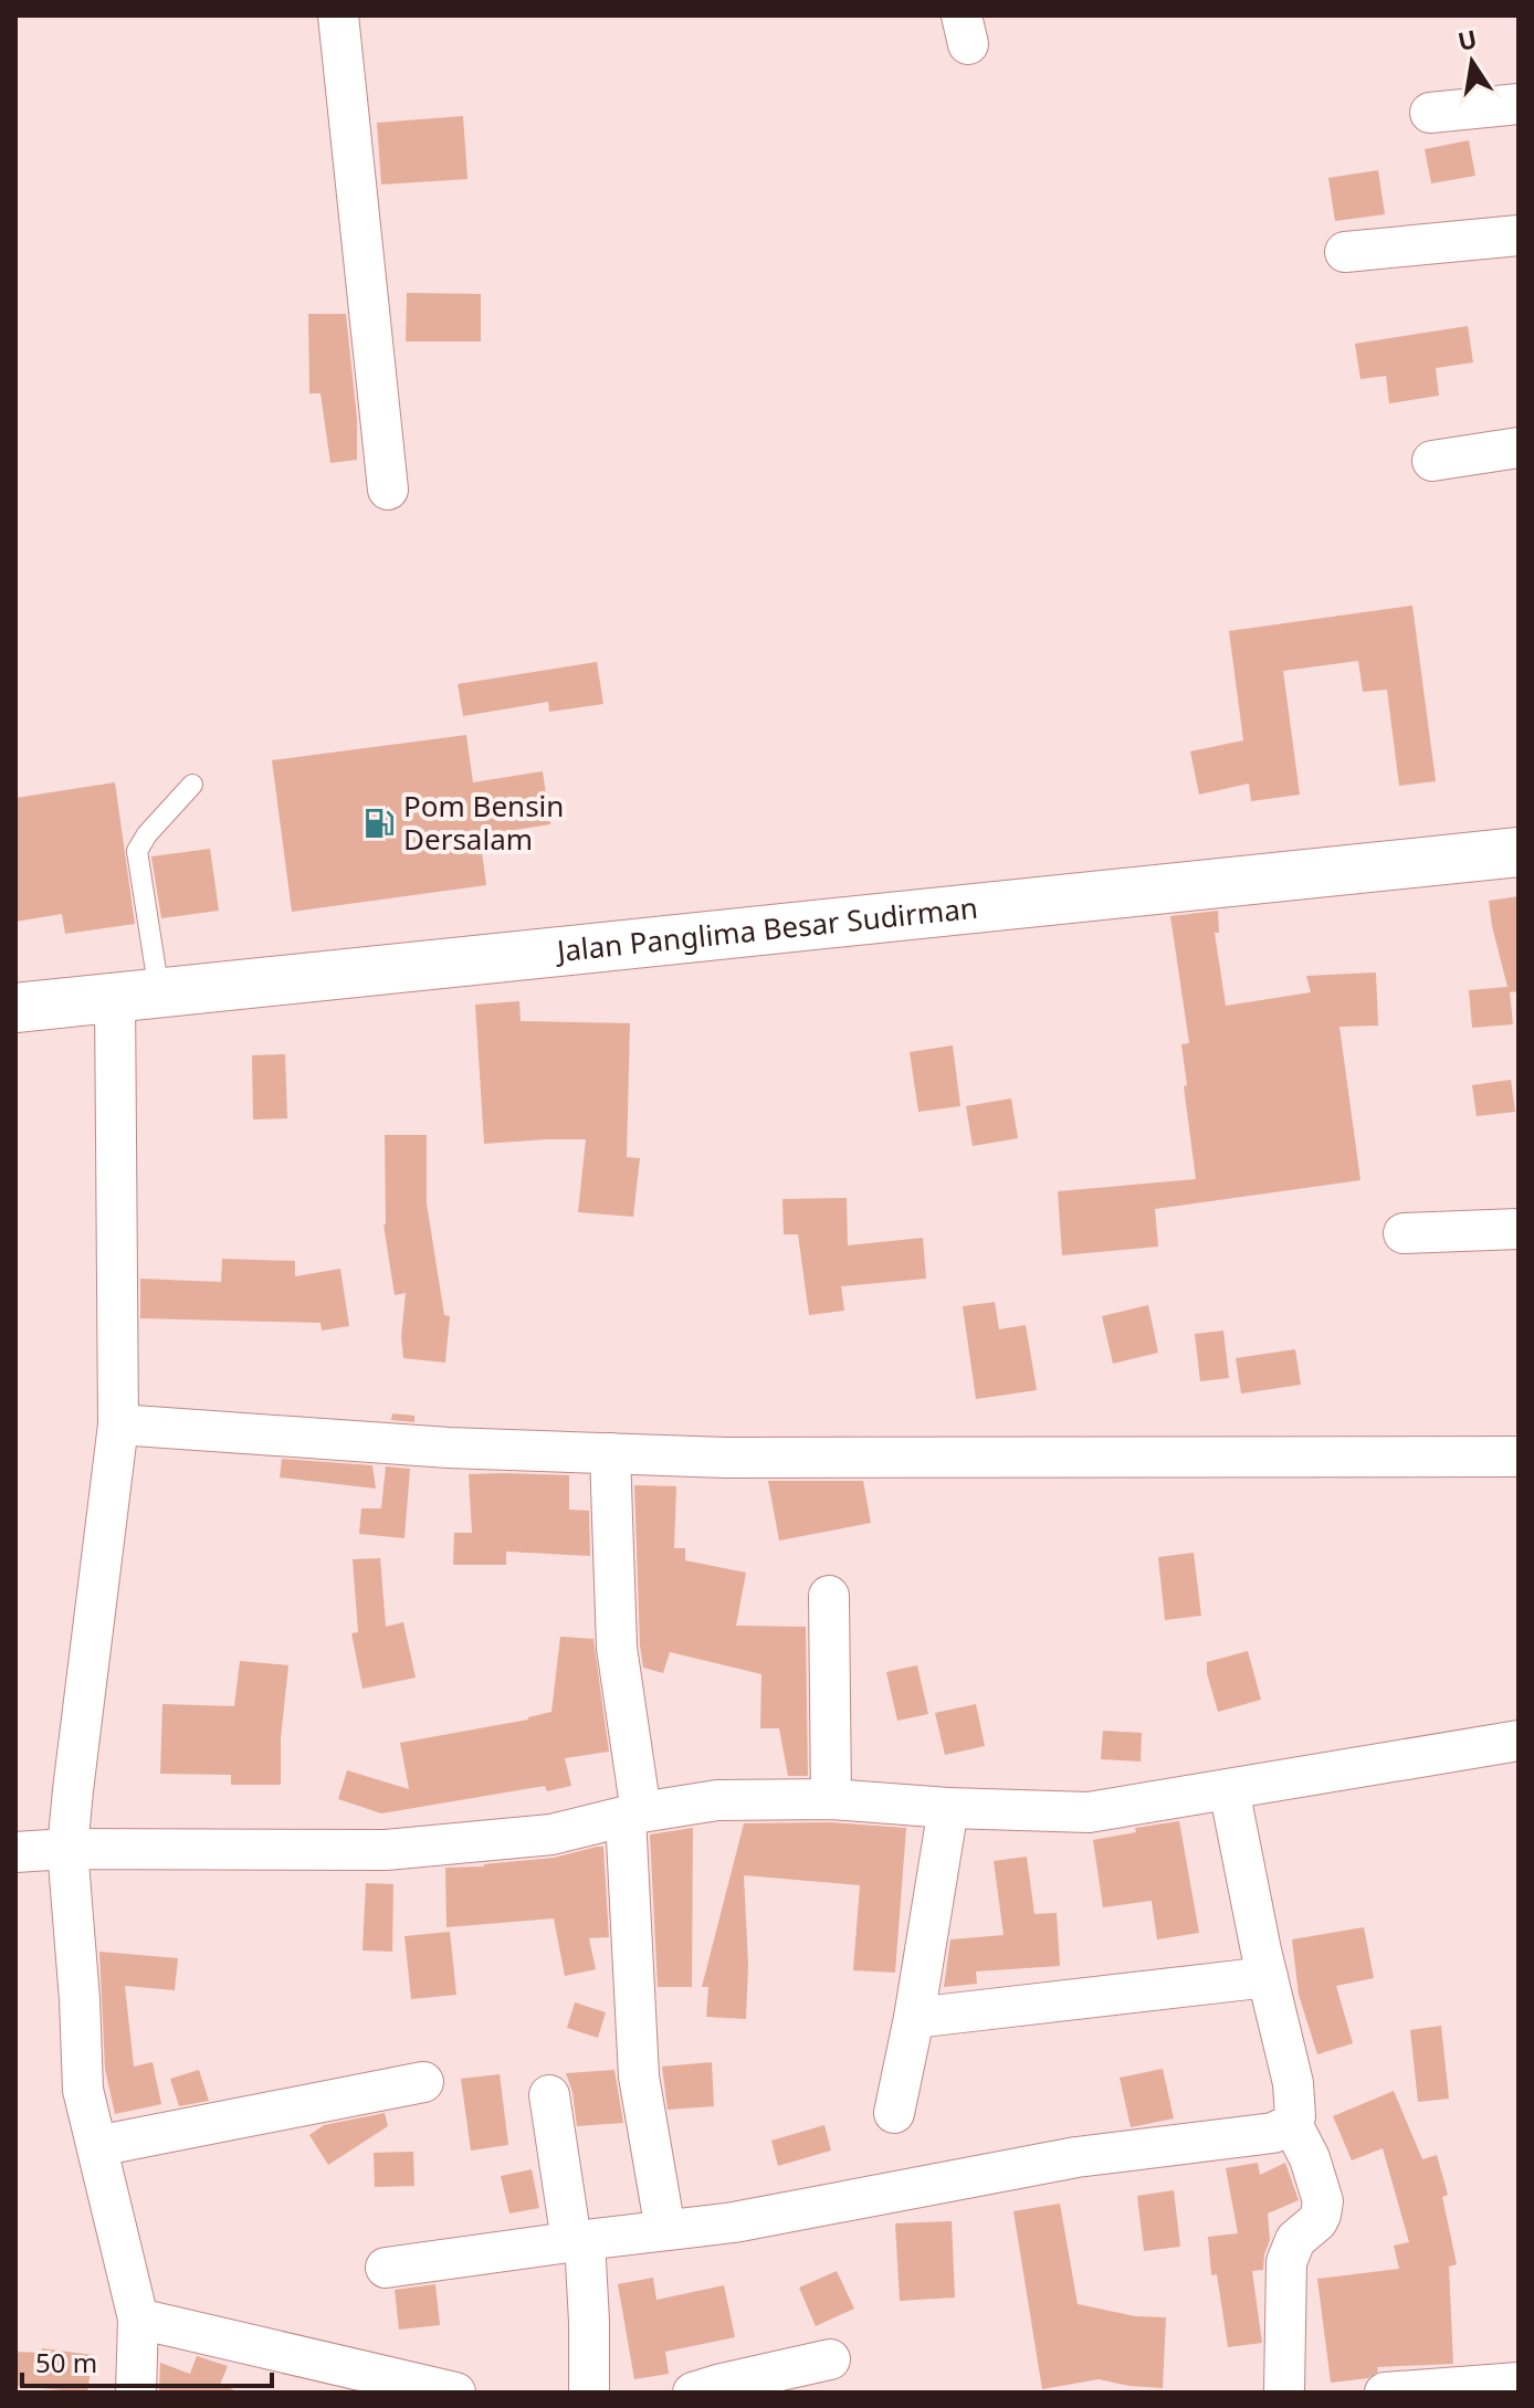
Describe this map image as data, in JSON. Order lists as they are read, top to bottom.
{
  "streets": {
    "main road": ["Jalan Panglima Besar Sudirman"]
  },
  "places": {
    "fuel station": ["Pom Bensin Dersalam"]
  },
  "scale_bar": "50 m",
  "north": "top"
}
